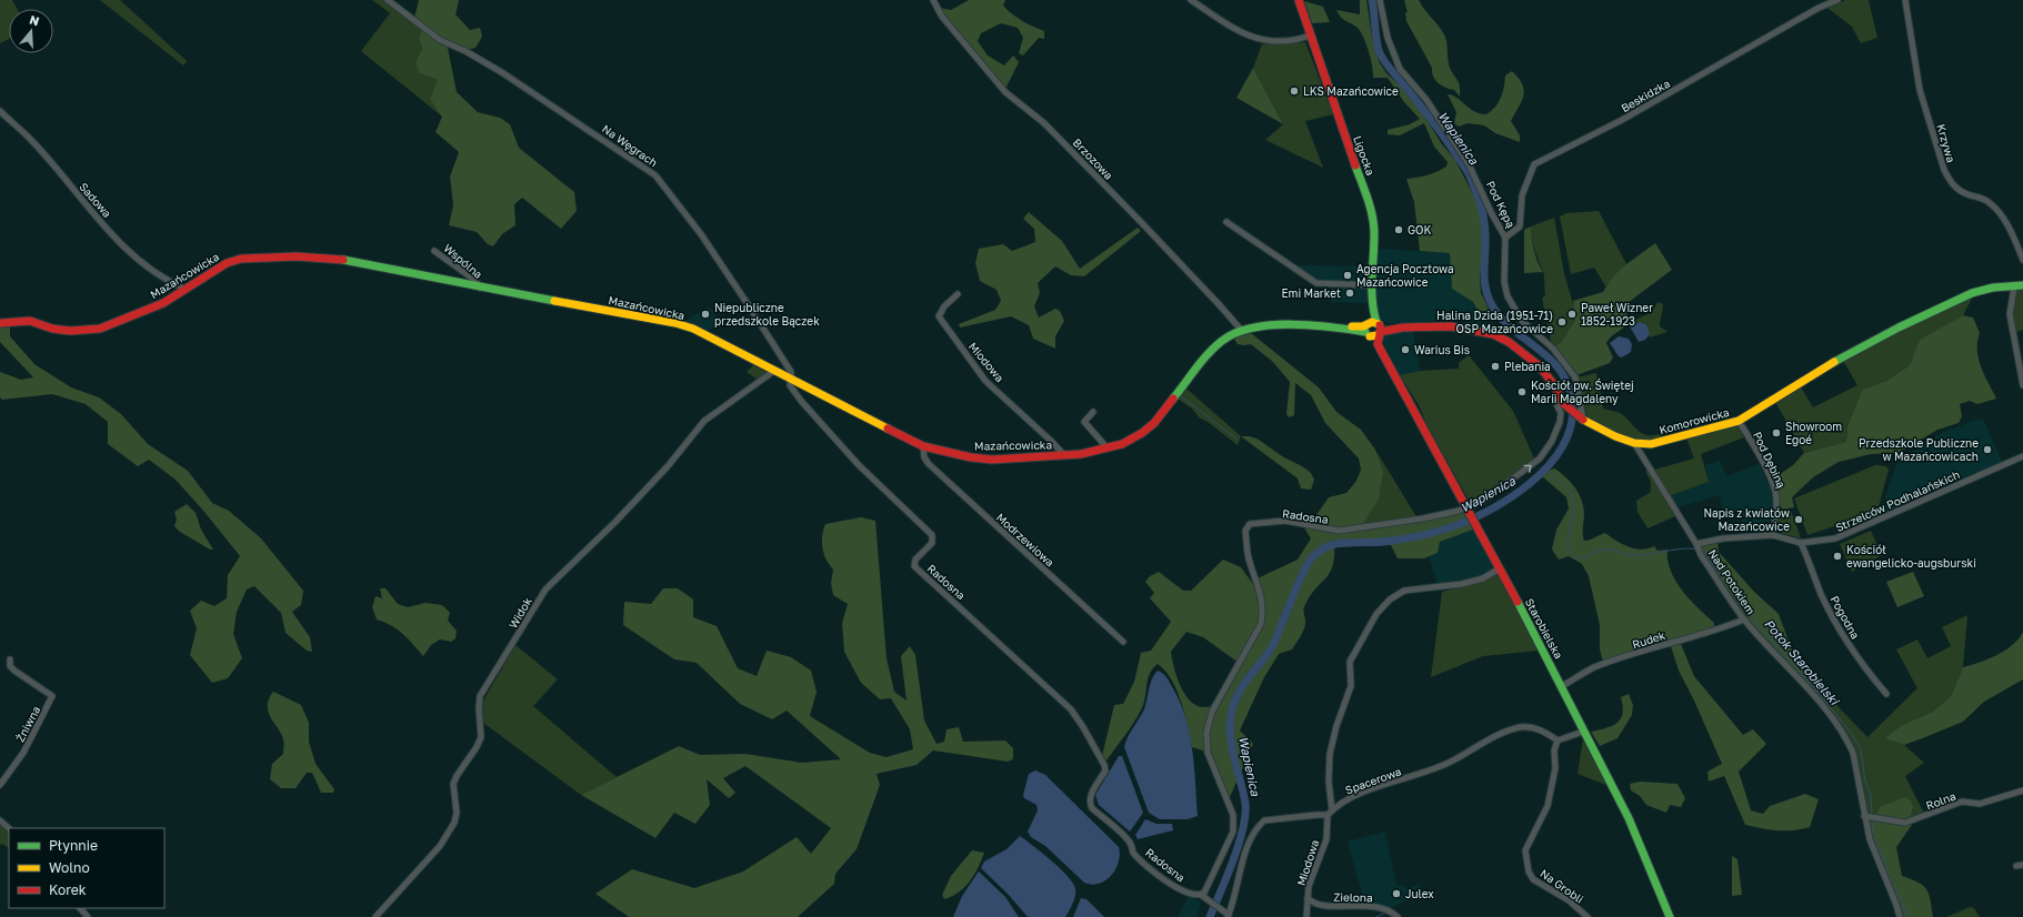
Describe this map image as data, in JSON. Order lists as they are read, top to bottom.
{
  "streets": {
    "street": [
      "Beskidzka",
      "Krzywa",
      "Na Węgrach",
      "Ligocka",
      "Brzozowa",
      "Sadowa",
      "Pod Kępą",
      "Wspólna",
      "Mazańcowicka",
      "Miodowa",
      "Komorowicka",
      "Pod Dębiną",
      "Strzelców Podhalańskich",
      "Radosna",
      "Modrzewiowa",
      "Nad Potokiem",
      "Widok",
      "Pogodna",
      "Starobielska",
      "Rudek",
      "Żniwna",
      "Spacerowa",
      "Rolna",
      "Na Grobli",
      "Zielona"
    ]
  },
  "crossings": [
    ["Beskidzka", "Pod Kępą"],
    ["Na Węgrach", "Mazańcowicka"],
    ["Na Węgrach", "Radosna"],
    ["Ligocka", "Mazańcowicka"],
    ["Ligocka", "Komorowicka"],
    ["Ligocka", "Starobielska"],
    ["Brzozowa", "Mazańcowicka"],
    ["Sadowa", "Mazańcowicka"],
    ["Pod Kępą", "Komorowicka"],
    ["Wspólna", "Mazańcowicka"],
    ["Mazańcowicka", "Miodowa"],
    ["Mazańcowicka", "Komorowicka"],
    ["Mazańcowicka", "Radosna"],
    ["Mazańcowicka", "Modrzewiowa"],
    ["Mazańcowicka", "Widok"],
    ["Miodowa", "Spacerowa"],
    ["Miodowa", "Zielona"],
    ["Komorowicka", "Pod Dębiną"],
    ["Komorowicka", "Nad Potokiem"],
    ["Pod Dębiną", "Strzelców Podhalańskich"],
    ["Strzelców Podhalańskich", "Nad Potokiem"],
    ["Strzelców Podhalańskich", "Pogodna"],
    ["Radosna", "Starobielska"],
    ["Nad Potokiem", "Rudek"],
    ["Nad Potokiem", "Rolna"],
    ["Starobielska", "Rudek"],
    ["Spacerowa", "Na Grobli"]
  ],
  "water": ["Wapienica", "Potok Starobielski"],
  "places": [
    "LKS Mazańcowice",
    "GOK",
    "Agencja Pocztowa Mazańcowice",
    "Emi Market",
    "Niepubliczne przedszkole Bączek",
    "Paweł Wizner 1852-1923",
    "Halina Dzida (1951-71) OSP Mazańcowice",
    "Warius Bis",
    "Plebania",
    "Kościół pw. Świętej Marii Magdaleny",
    "Showroom Egoé",
    "Przedszkole Publiczne w Mazańcowicach",
    "Napis z kwiatów Mazańcowice",
    "Kościół ewangelicko-augsburski",
    "Julex"
  ],
  "legend": ["Płynnie", "Wolno", "Korek"],
  "north": "top"
}
